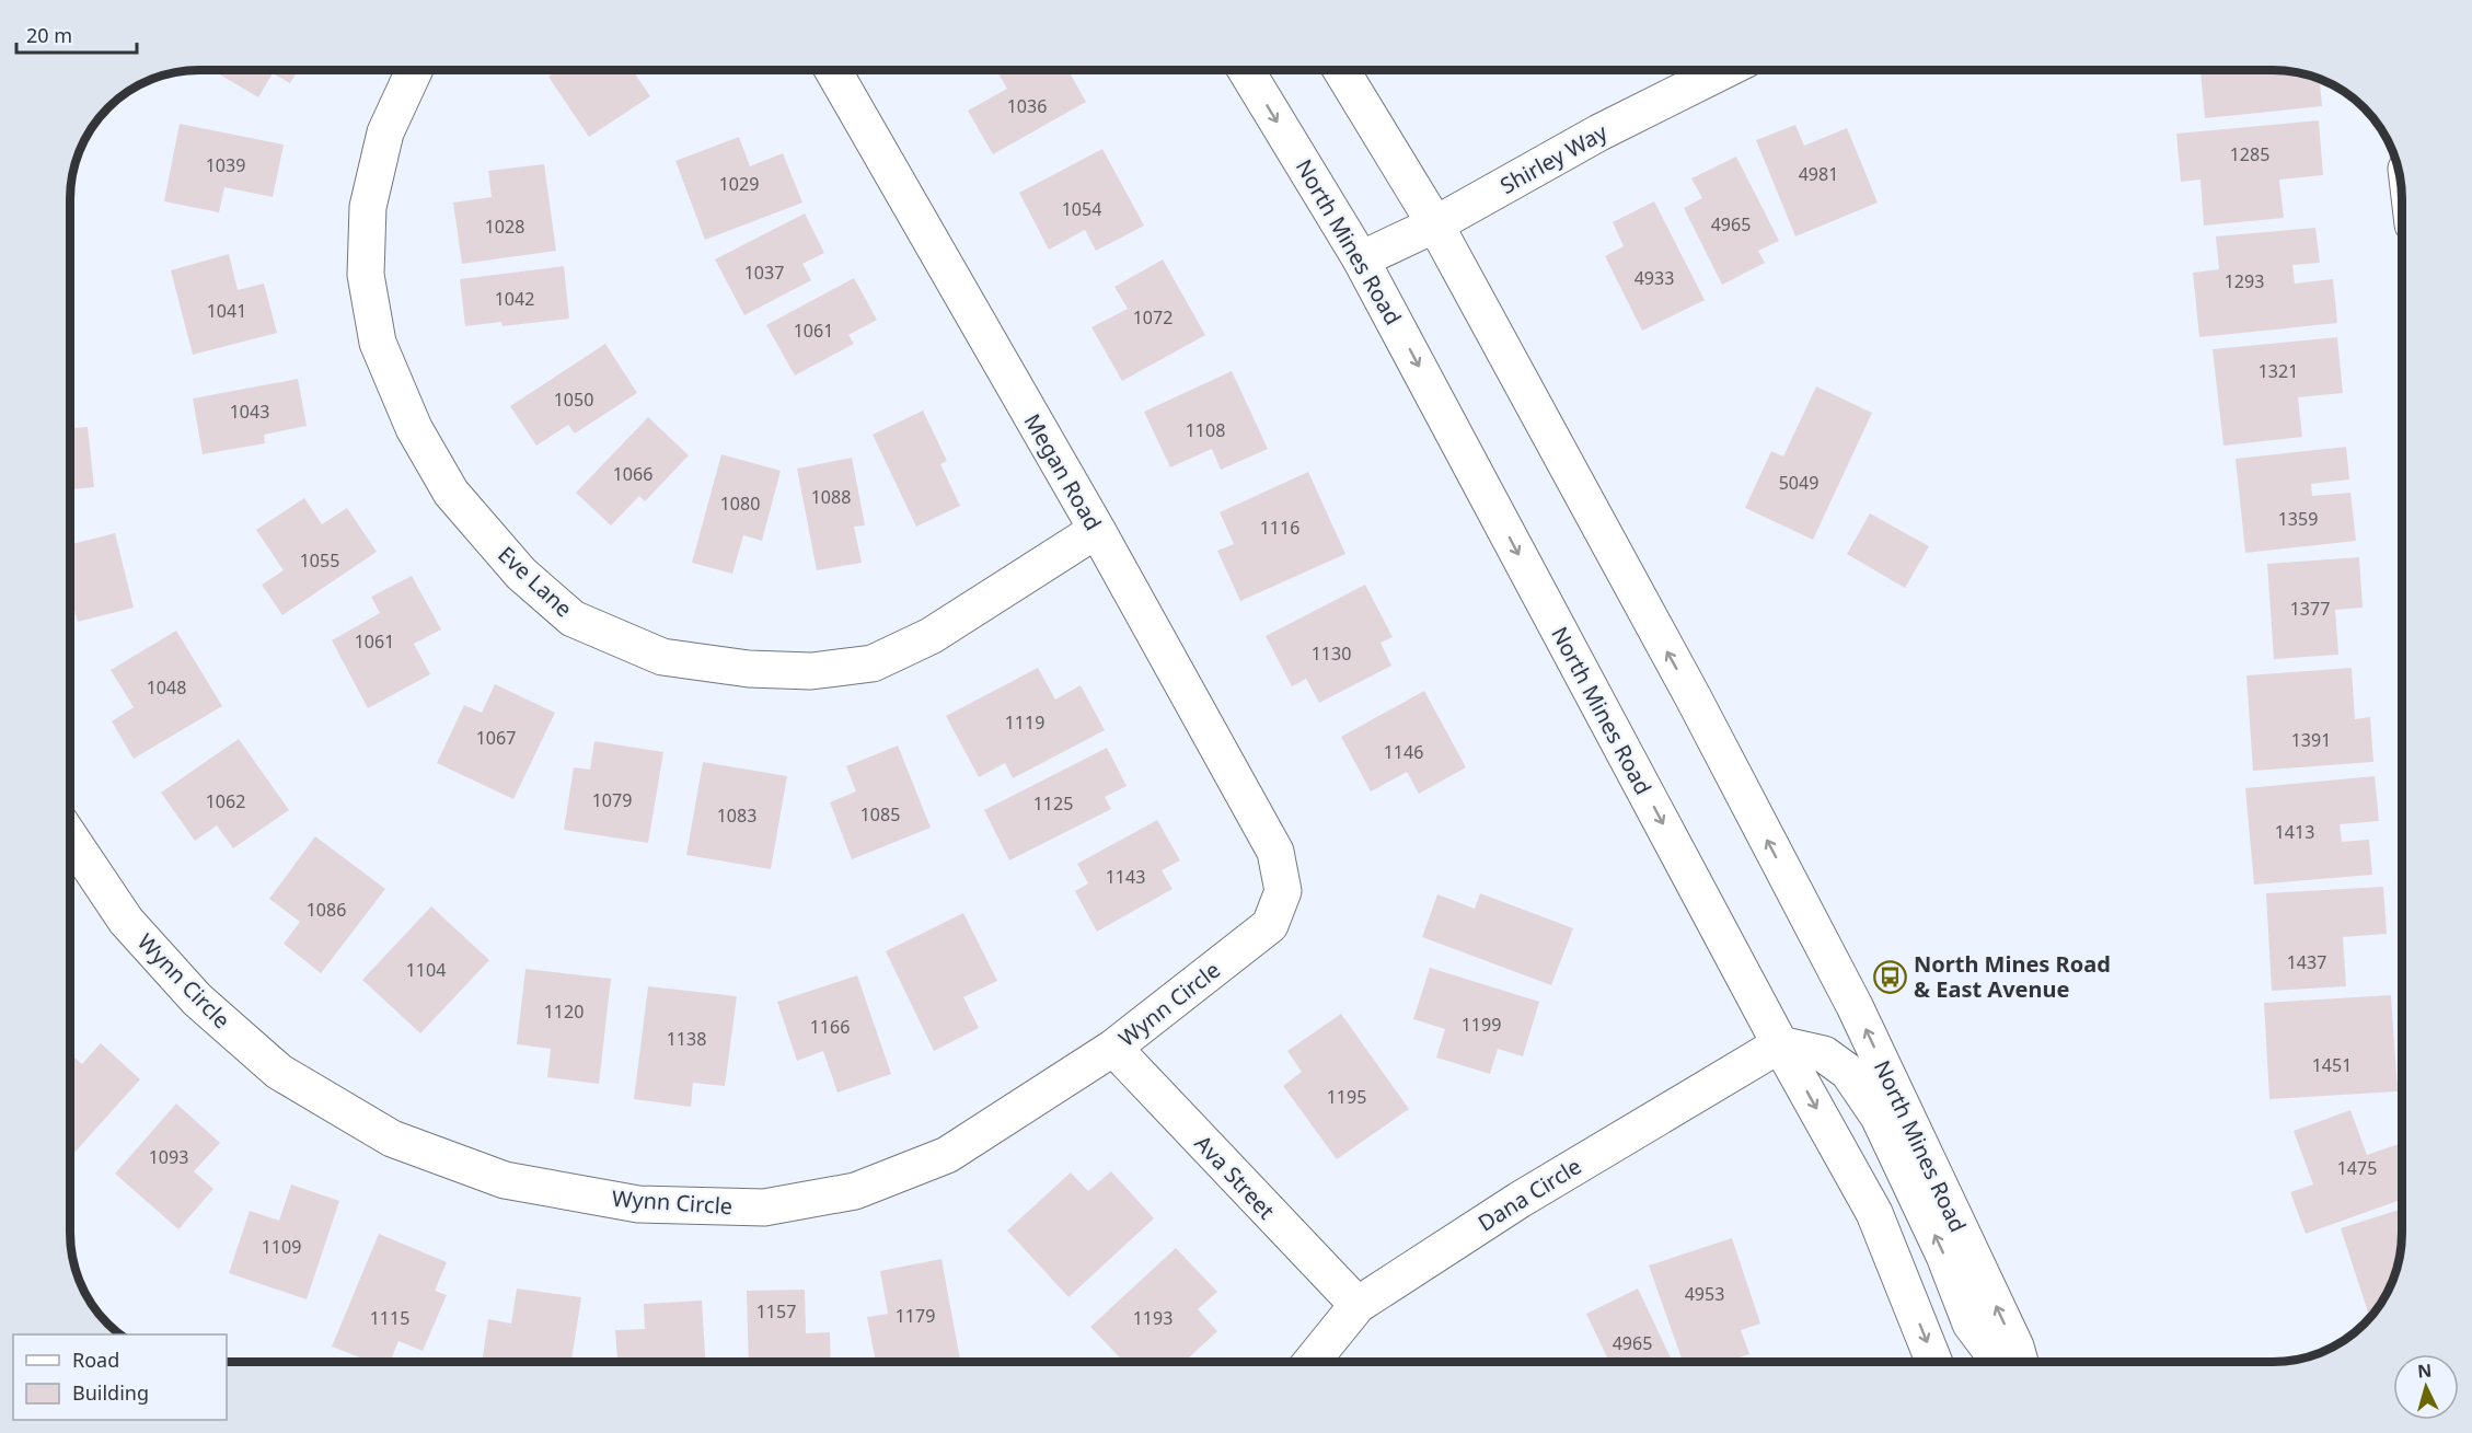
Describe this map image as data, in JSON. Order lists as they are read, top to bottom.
{
  "streets": {
    "street": [
      "Shirley Way",
      "North Mines Road",
      "Megan Road",
      "Eve Lane",
      "Wynn Circle",
      "Ava Street",
      "Dana Circle"
    ]
  },
  "crossings": [
    ["Shirley Way", "North Mines Road"],
    ["North Mines Road", "Dana Circle"],
    ["Megan Road", "Eve Lane"],
    ["Megan Road", "Wynn Circle"],
    ["Wynn Circle", "Ava Street"],
    ["Ava Street", "Dana Circle"]
  ],
  "places": {
    "bus stop": ["North Mines Road & East Avenue"]
  },
  "house_numbers": [
    "1036",
    "1285",
    "1039",
    "4981",
    "1029",
    "1054",
    "4965",
    "1028",
    "1037",
    "4933",
    "1293",
    "1042",
    "1041",
    "1072",
    "1061",
    "1321",
    "1050",
    "1043",
    "1108",
    "1066",
    "5049",
    "1088",
    "1080",
    "1359",
    "1116",
    "1055",
    "1377",
    "1061",
    "1130",
    "1048",
    "1119",
    "1067",
    "1391",
    "1146",
    "1079",
    "1062",
    "1125",
    "1085",
    "1083",
    "1413",
    "1143",
    "1086",
    "1437",
    "1104",
    "1120",
    "1199",
    "1166",
    "1138",
    "1451",
    "1195",
    "1093",
    "1475",
    "1109",
    "4953",
    "1157",
    "1179",
    "1115",
    "1193",
    "4965"
  ],
  "legend": ["Road", "Building"],
  "scale_bar": "20 m",
  "north": "top"
}
